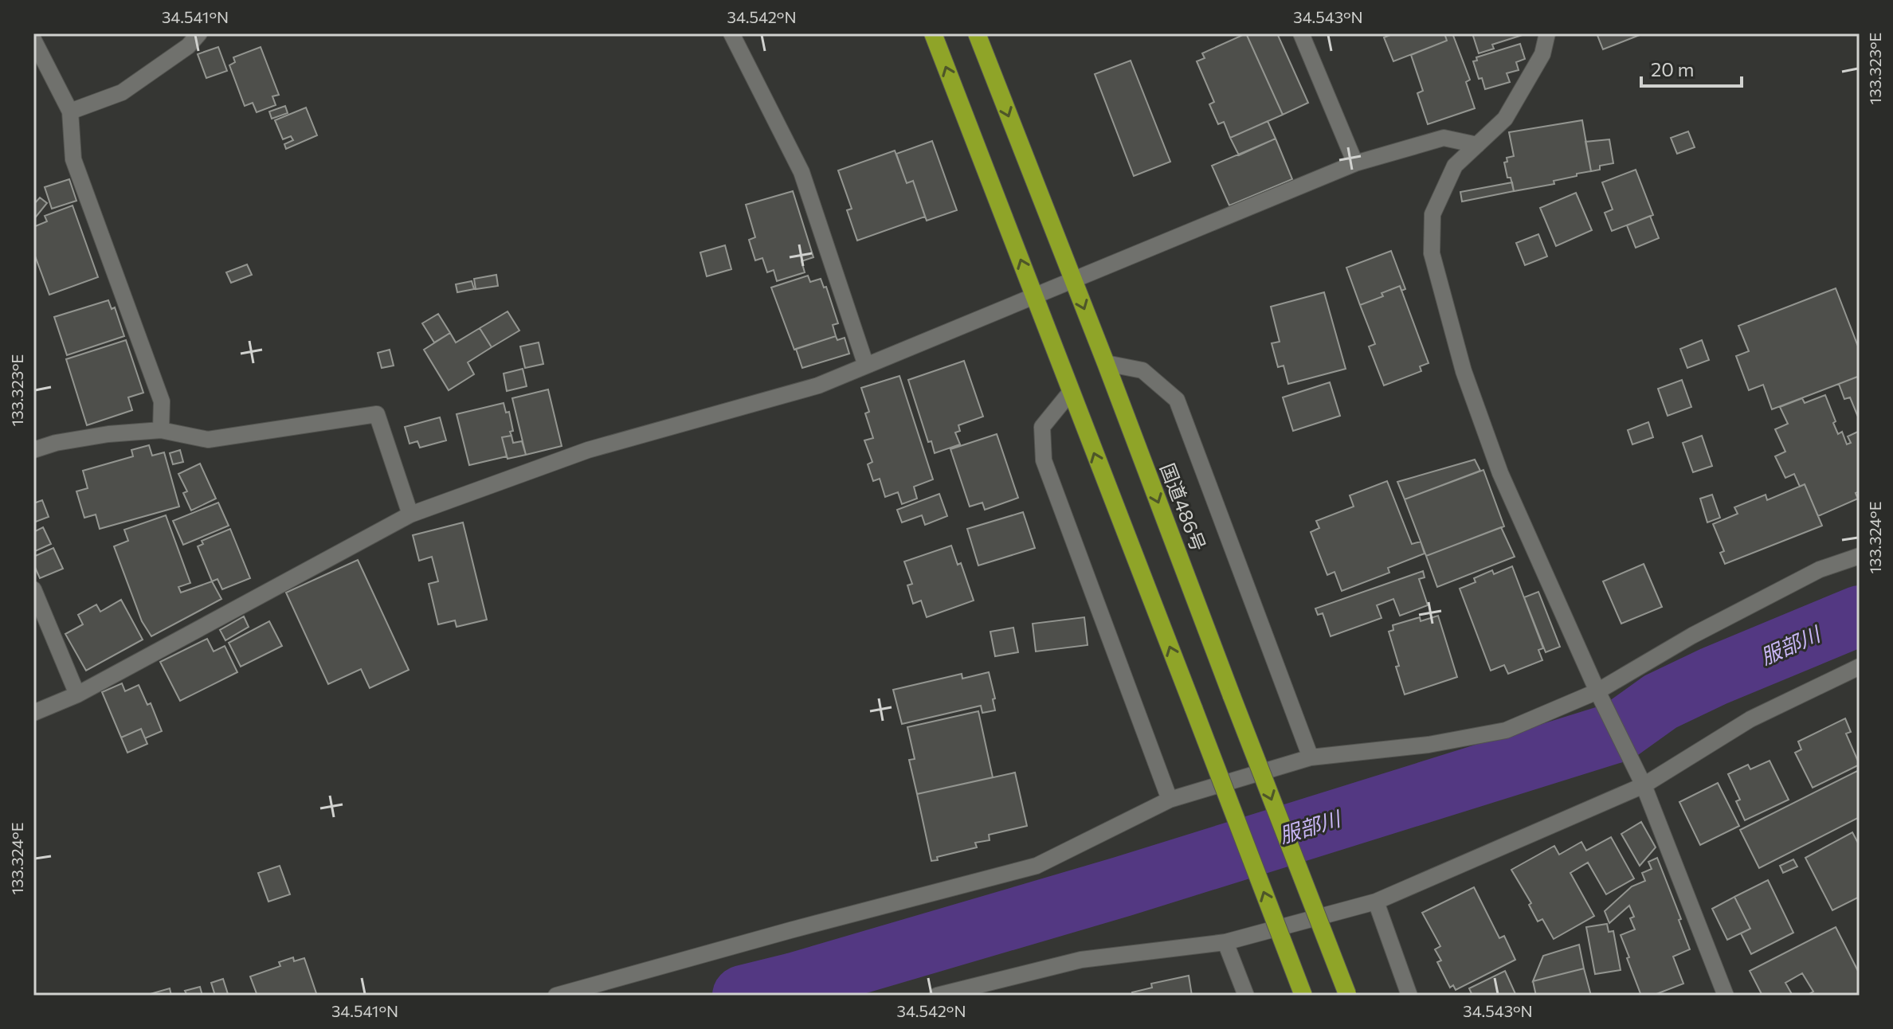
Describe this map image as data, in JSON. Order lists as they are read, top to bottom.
{
  "streets": {
    "highway": ["国道486号"]
  },
  "water": ["服部川"],
  "scale_bar": "20 m",
  "coordinates": [
    "34.541°N",
    "34.542°N",
    "34.543°N",
    "133.323°E",
    "133.324°E"
  ]
}
